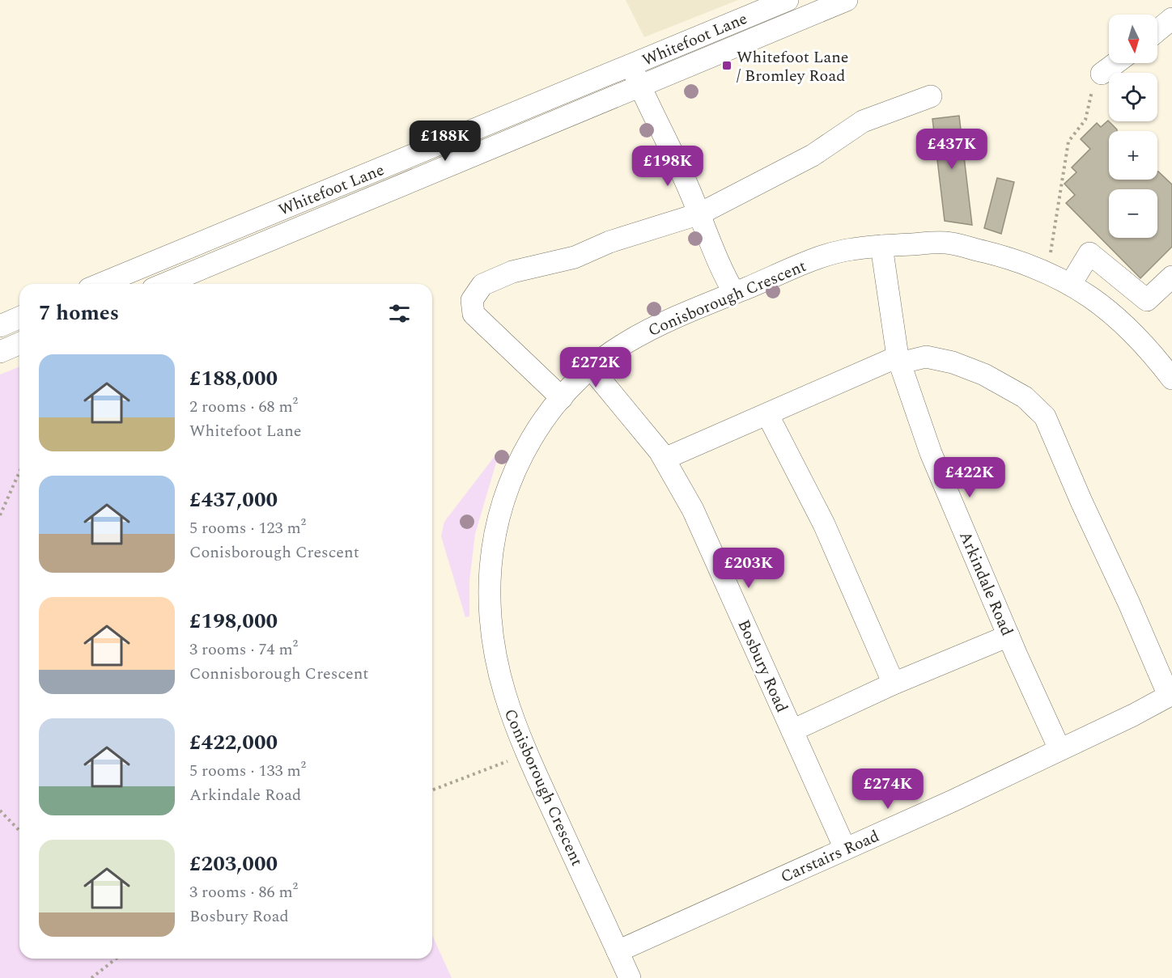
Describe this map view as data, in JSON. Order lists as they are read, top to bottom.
{
  "streets": {
    "street": [
      "Whitefoot Lane",
      "Conisborough Crescent",
      "Arkindale Road",
      "Bosbury Road",
      "Carstairs Road"
    ]
  },
  "crossings": [
    ["Conisborough Crescent", "Arkindale Road"],
    ["Conisborough Crescent", "Bosbury Road"],
    ["Conisborough Crescent", "Carstairs Road"],
    ["Arkindale Road", "Carstairs Road"],
    ["Bosbury Road", "Carstairs Road"]
  ],
  "places": {
    "transit": ["Whitefoot Lane / Bromley Road"]
  },
  "north": "bottom",
  "page": {
    "map_buttons": ["+", "−"],
    "price": [
      "£188K",
      "£437K",
      "£198K",
      "£272K",
      "£422K",
      "£203K",
      "£274K"
    ],
    "heading": "7 homes",
    "list": [
      {
        "name": "£188,000",
        "note": "2 rooms · 68 m² · Whitefoot Lane"
      },
      {
        "name": "£437,000",
        "note": "5 rooms · 123 m² · Conisborough Crescent"
      },
      {
        "name": "£198,000",
        "note": "3 rooms · 74 m² · Connisborough Crescent"
      },
      {
        "name": "£422,000",
        "note": "5 rooms · 133 m² · Arkindale Road"
      },
      {
        "name": "£203,000",
        "note": "3 rooms · 86 m² · Bosbury Road"
      }
    ]
  }
}
